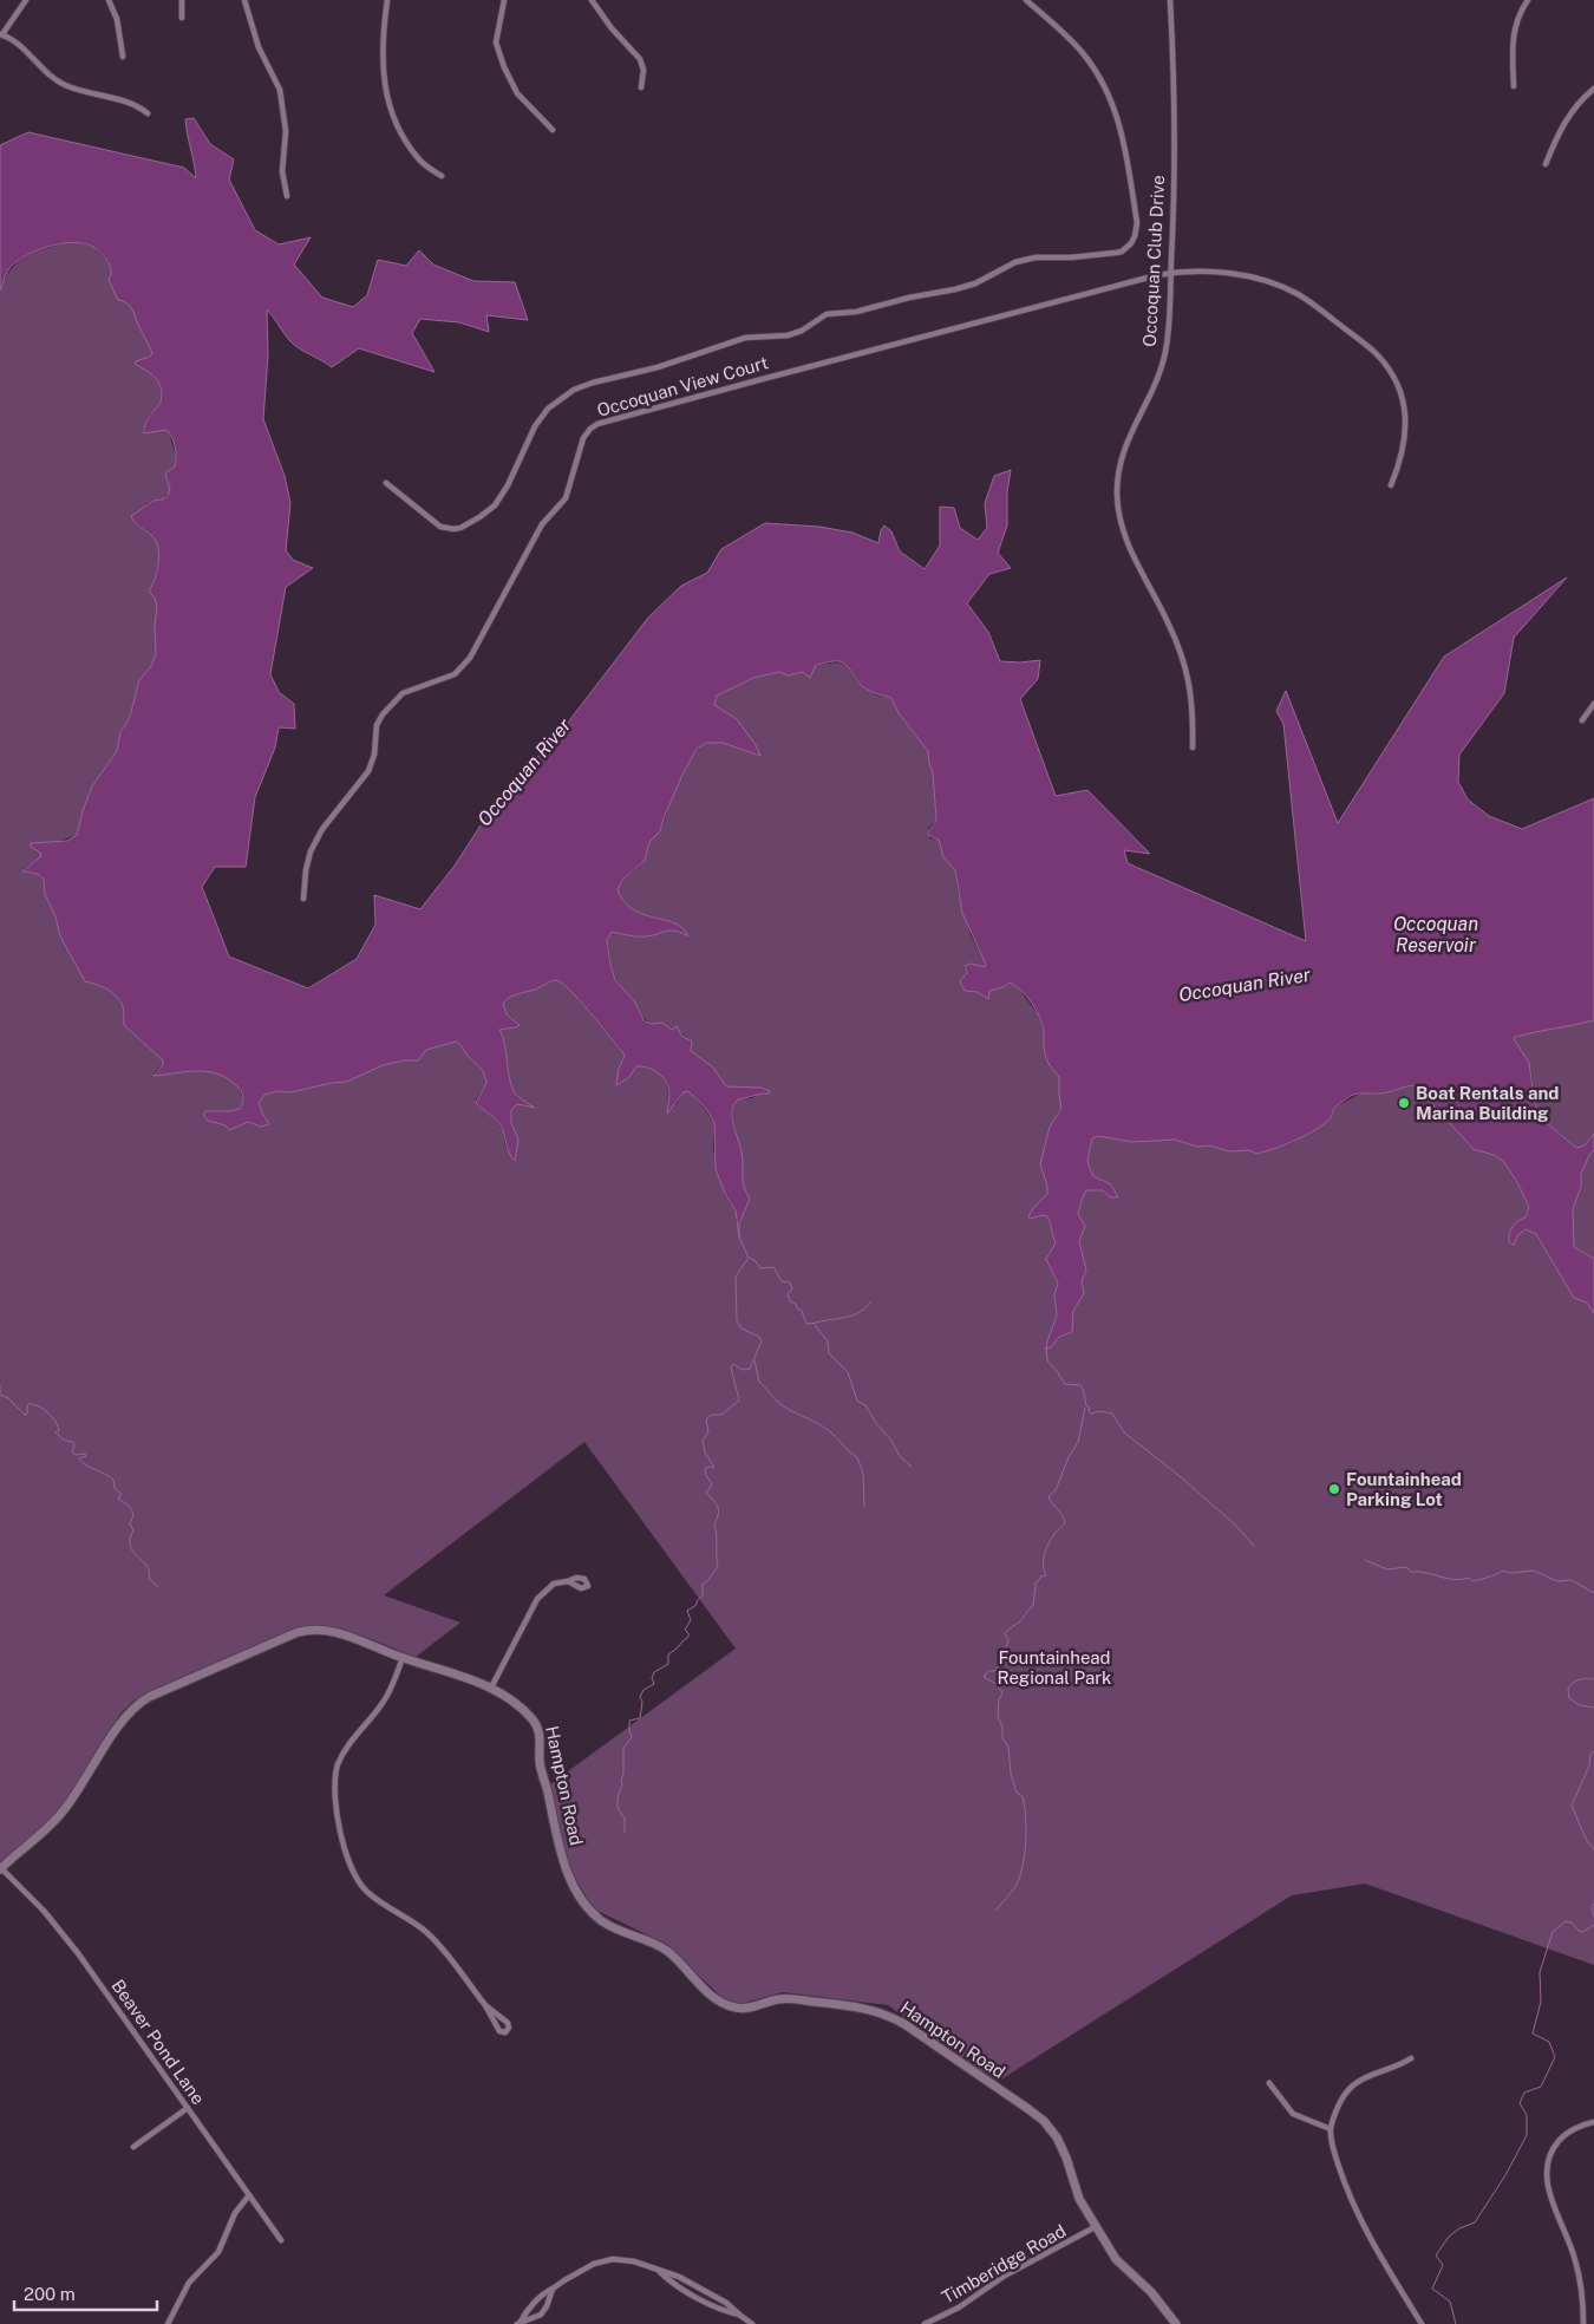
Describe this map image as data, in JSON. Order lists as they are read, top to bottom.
{
  "streets": {
    "street": [
      "Occoquan Club Drive",
      "Occoquan View Court",
      "Hampton Road",
      "Beaver Pond Lane",
      "Timberidge Road"
    ]
  },
  "crossings": [
    ["Occoquan Club Drive", "Occoquan View Court"],
    ["Hampton Road", "Beaver Pond Lane"],
    ["Hampton Road", "Timberidge Road"]
  ],
  "water": ["Occoquan River", "Occoquan Reservoir"],
  "parks": ["Fountainhead Regional Park"],
  "places": ["Boat Rentals and Marina Building", "Fountainhead Parking Lot"],
  "scale_bar": "200 m"
}
